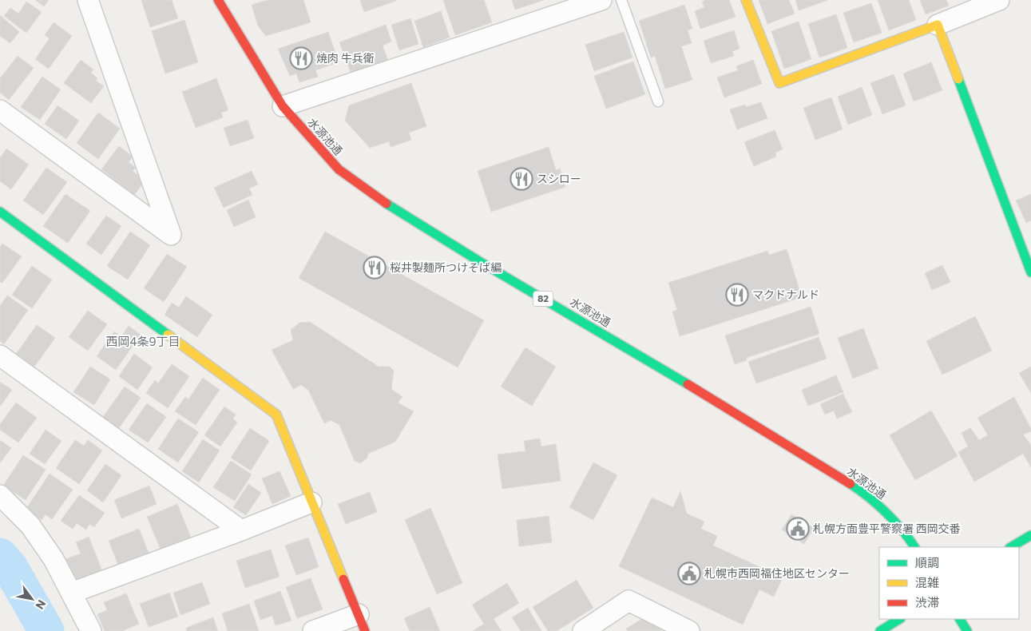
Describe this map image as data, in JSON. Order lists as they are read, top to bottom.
{
  "streets": {
    "street": ["水源池通", "82"]
  },
  "districts": ["西岡4条9丁目"],
  "places": {
    "restaurant": [
      "焼肉 牛兵衛",
      "スシロー",
      "桜井製麺所つけそば編",
      "マクドナルド"
    ],
    "public building": ["札幌方面豊平警察署 西岡交番", "札幌市西岡福住地区センター"]
  },
  "legend": ["順調", "混雑", "渋滞"],
  "north": "bottom right"
}
